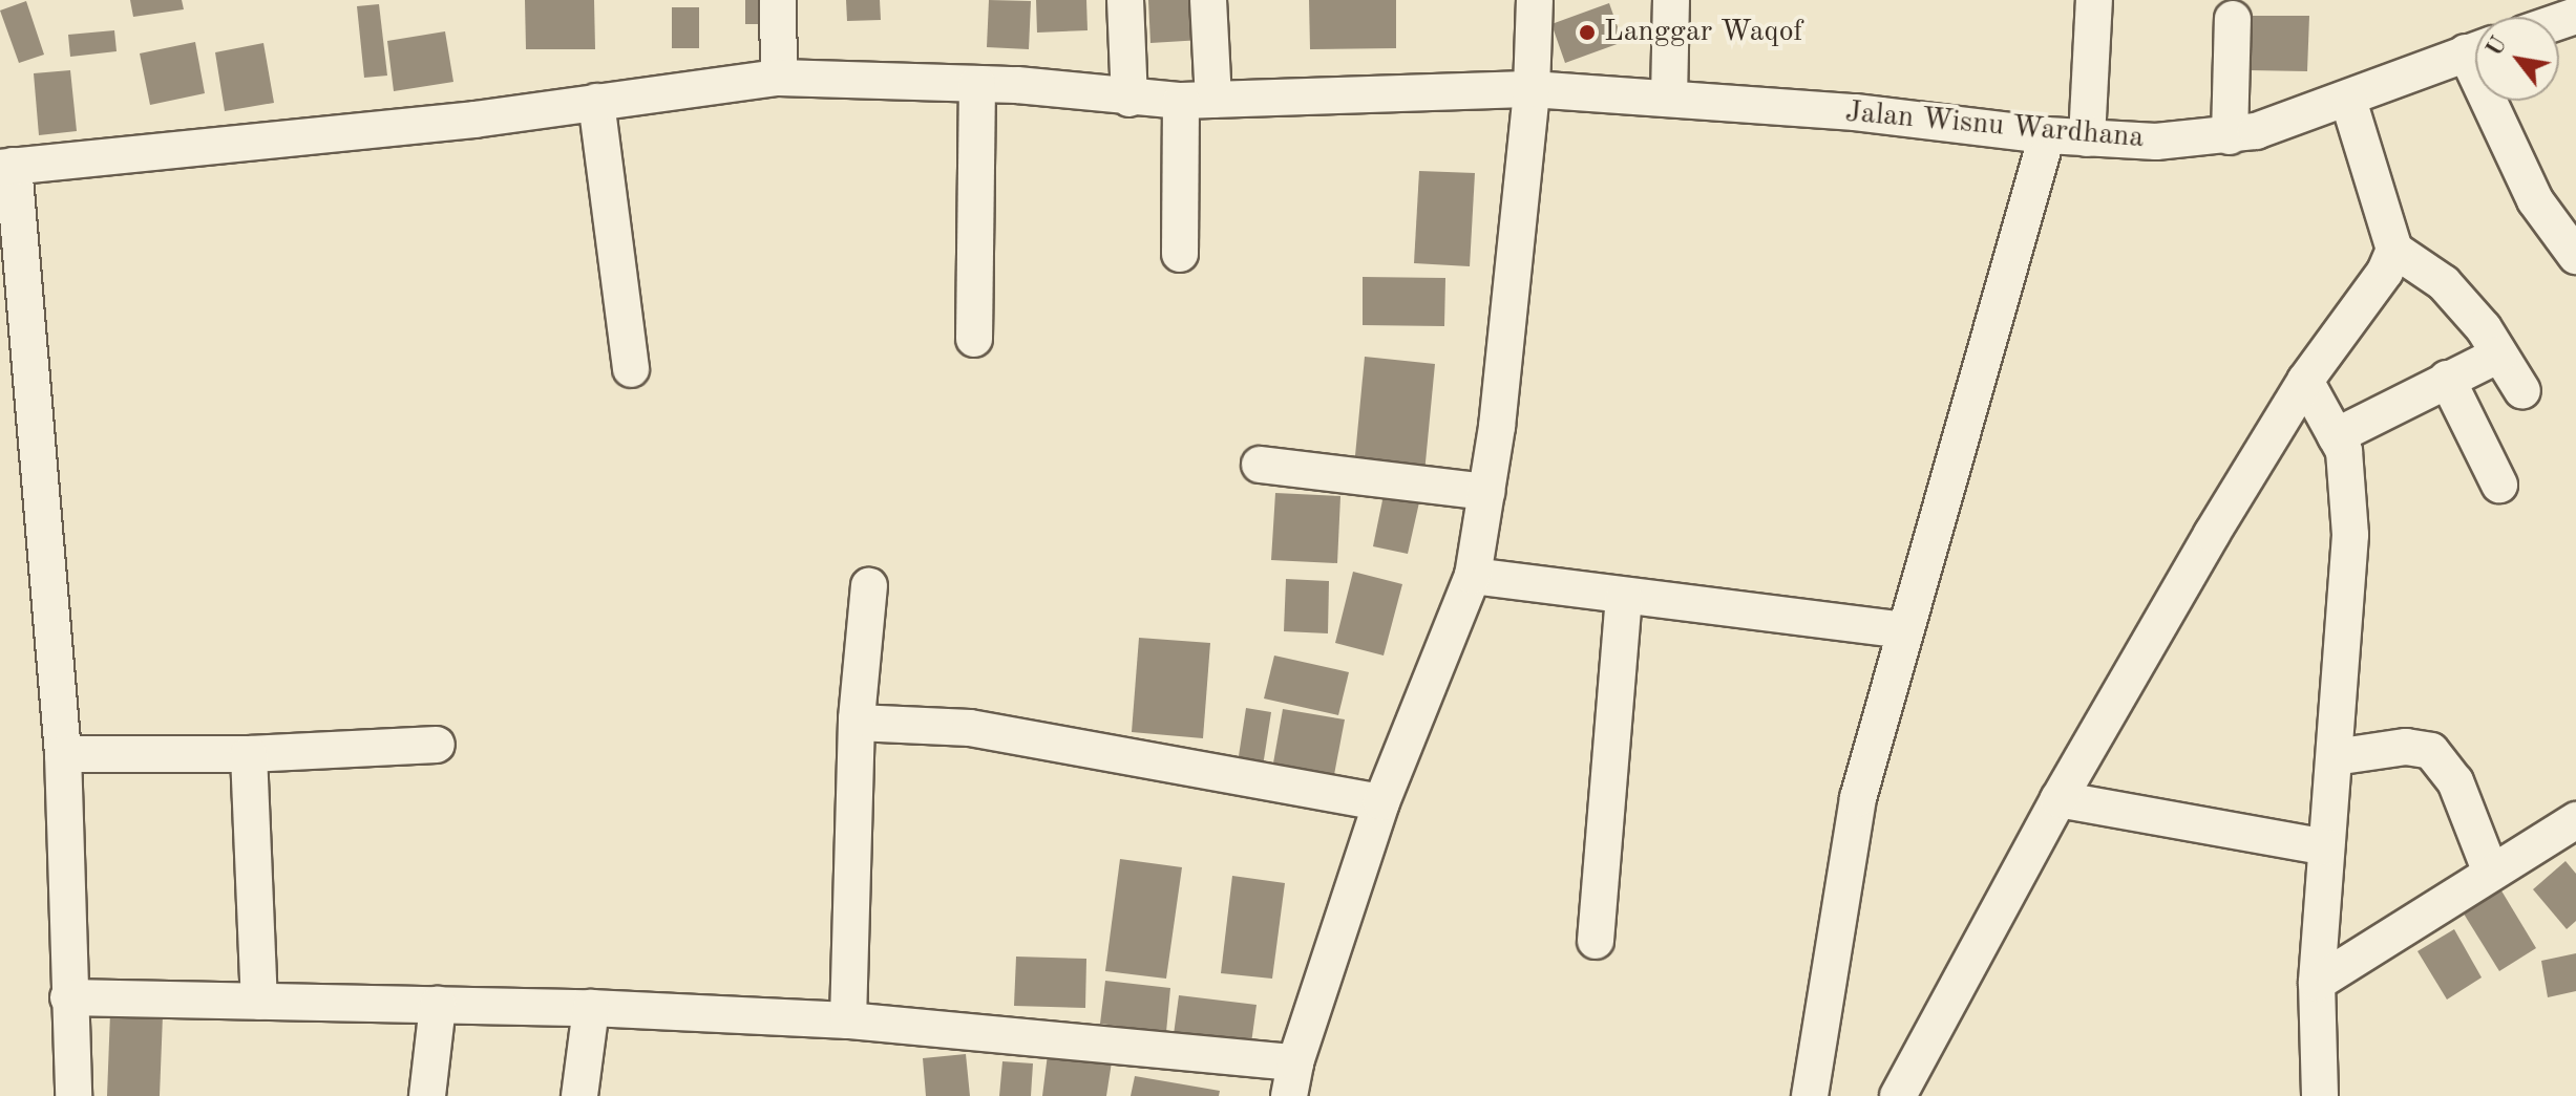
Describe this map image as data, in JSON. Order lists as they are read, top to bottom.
{
  "streets": {
    "street": ["Jalan Wisnu Wardhana"]
  },
  "places": ["Langgar Waqof"],
  "north": "top left"
}
